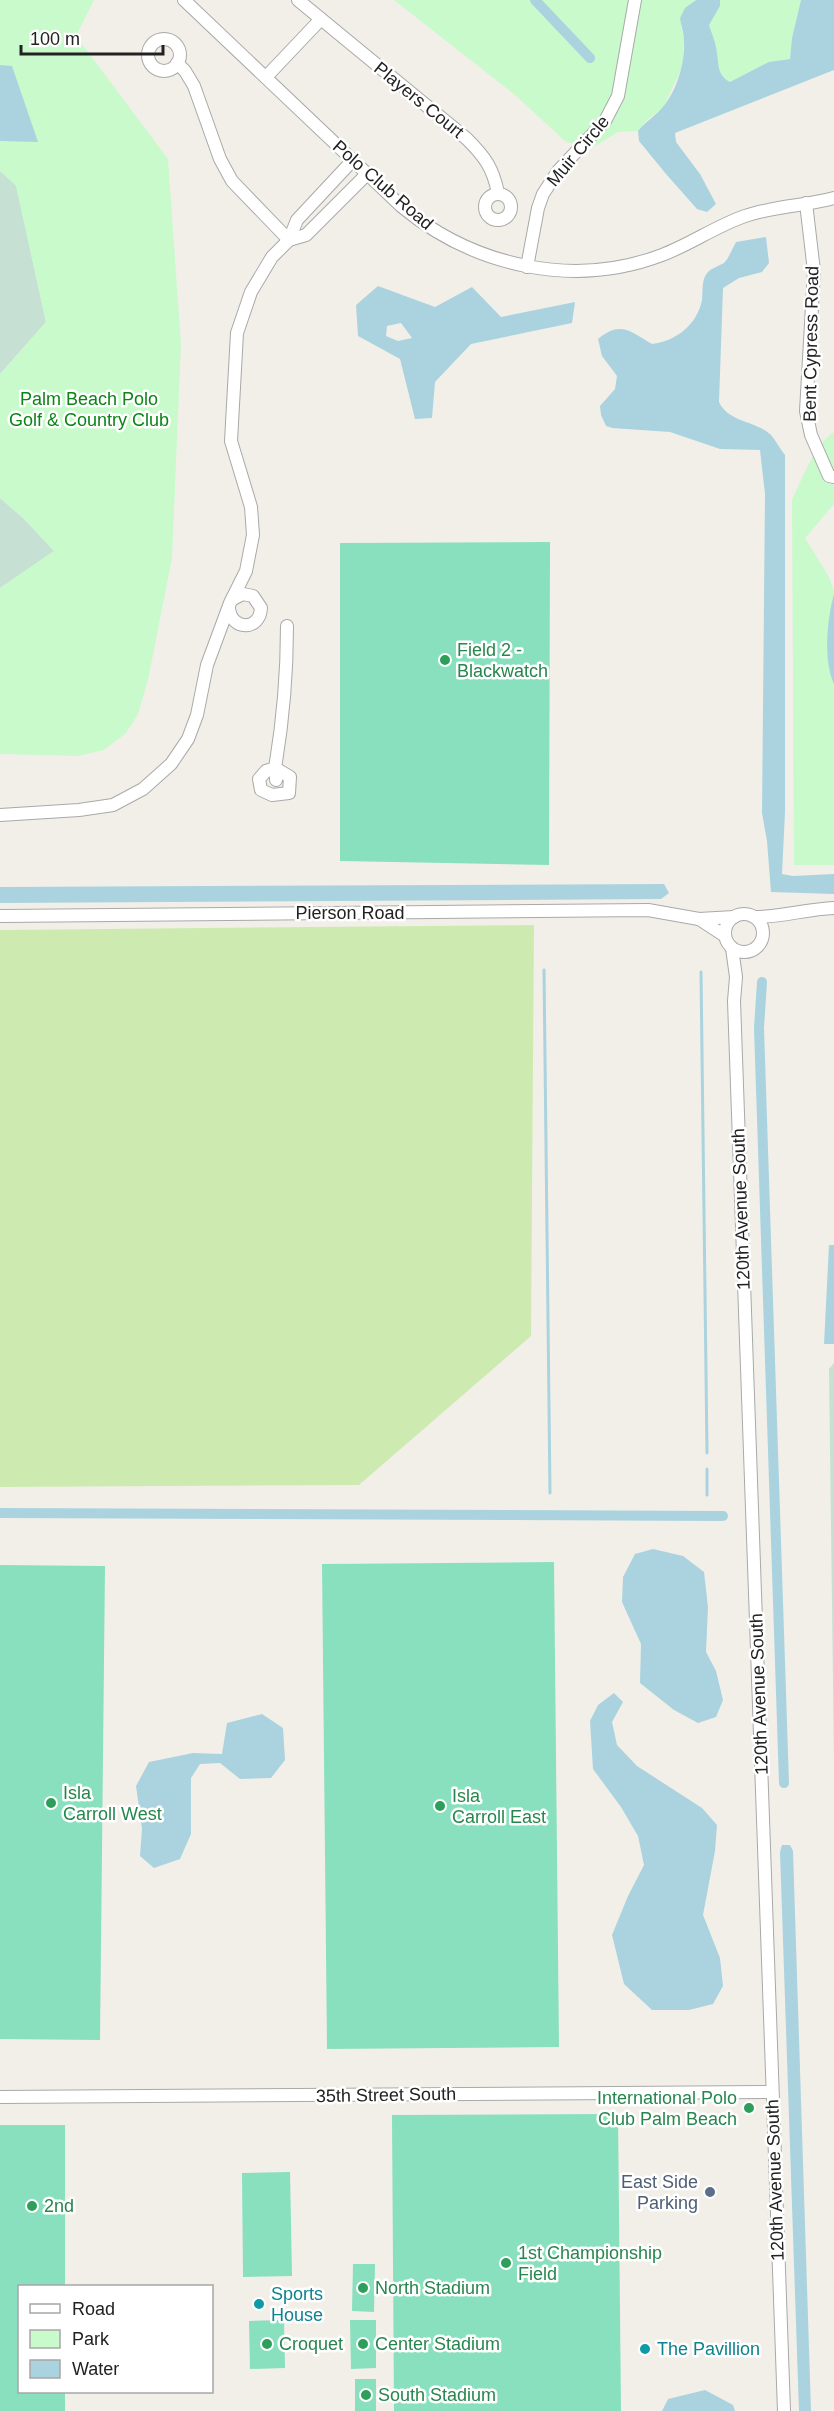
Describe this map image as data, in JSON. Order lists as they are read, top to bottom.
{
  "streets": {
    "street": [
      "Players Court",
      "Muir Circle",
      "Polo Club Road",
      "Bent Cypress Road",
      "Pierson Road",
      "120th Avenue South",
      "35th Street South"
    ]
  },
  "crossings": [
    ["Muir Circle", "Polo Club Road"],
    ["Polo Club Road", "Bent Cypress Road"],
    ["Pierson Road", "120th Avenue South"],
    ["120th Avenue South", "35th Street South"]
  ],
  "parks": ["Palm Beach Polo Golf & Country Club"],
  "places": [
    "Field 2 - Blackwatch",
    "Isla Carroll West",
    "Isla Carroll East",
    "International Polo Club Palm Beach",
    "East Side Parking",
    "2nd",
    "1st Championship Field",
    "North Stadium",
    "Sports House",
    "Croquet",
    "Center Stadium",
    "The Pavillion",
    "South Stadium"
  ],
  "legend": ["Road", "Park", "Water"],
  "scale_bar": "100 m"
}
